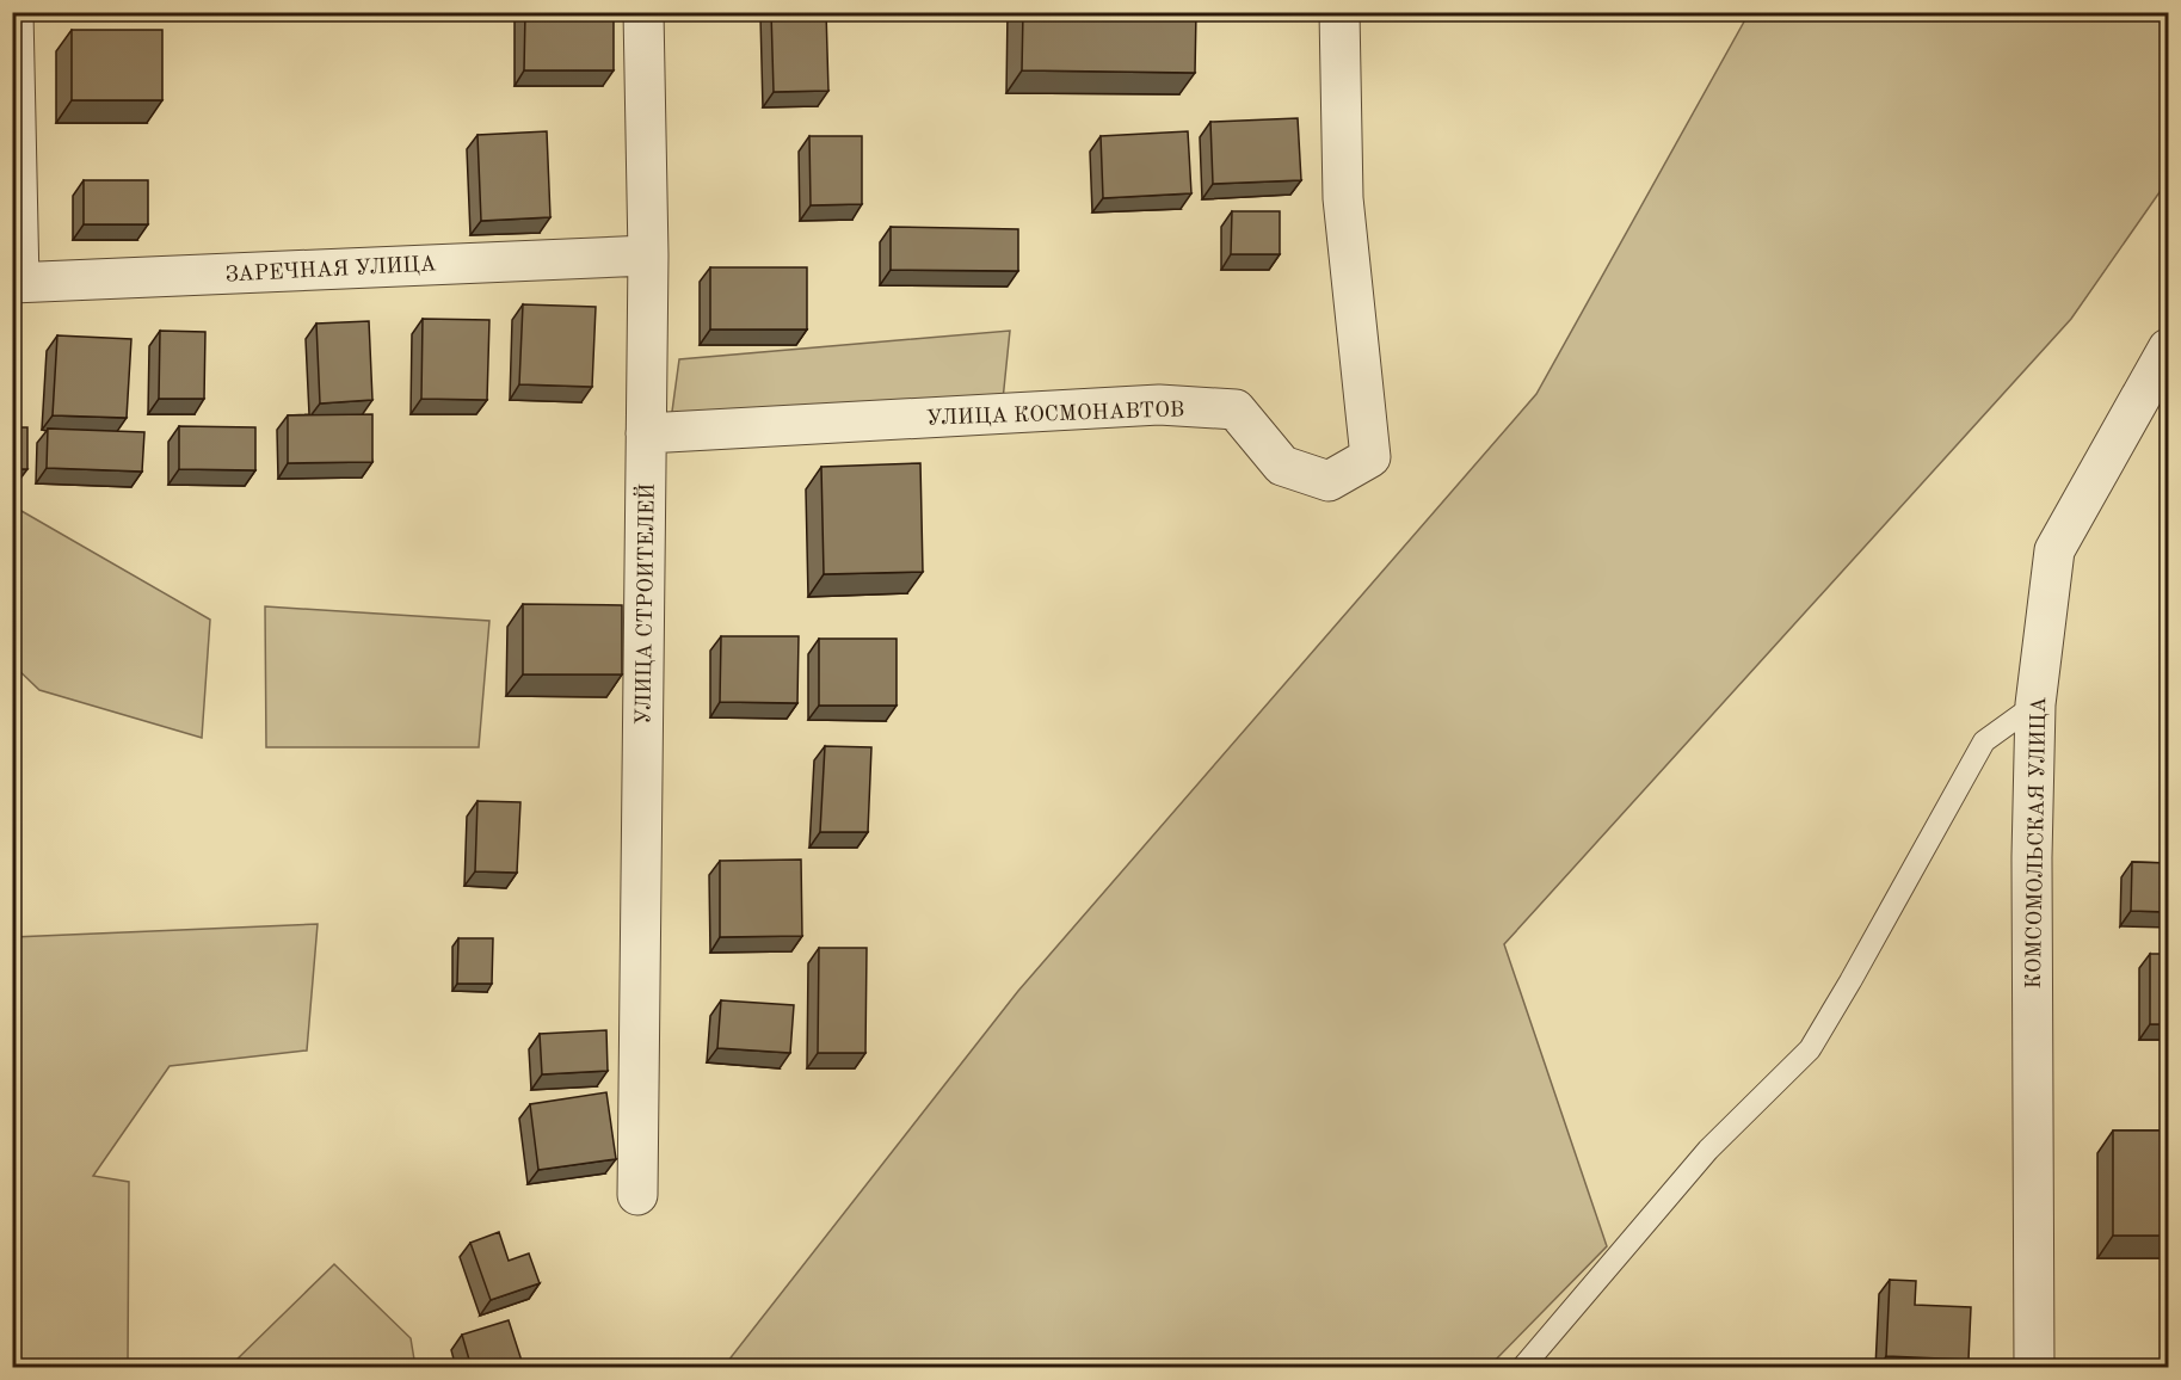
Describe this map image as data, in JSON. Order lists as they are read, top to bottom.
{
  "streets": {
    "street": [
      "ЗАРЕЧНАЯ УЛИЦА",
      "УЛИЦА КОСМОНАВТОВ",
      "УЛИЦА СТРОИТЕЛЕЙ",
      "КОМСОМОЛЬСКАЯ УЛИЦА"
    ]
  },
  "crossings": [
    ["ЗАРЕЧНАЯ УЛИЦА", "УЛИЦА СТРОИТЕЛЕЙ"],
    ["УЛИЦА КОСМОНАВТОВ", "УЛИЦА СТРОИТЕЛЕЙ"]
  ]
}
